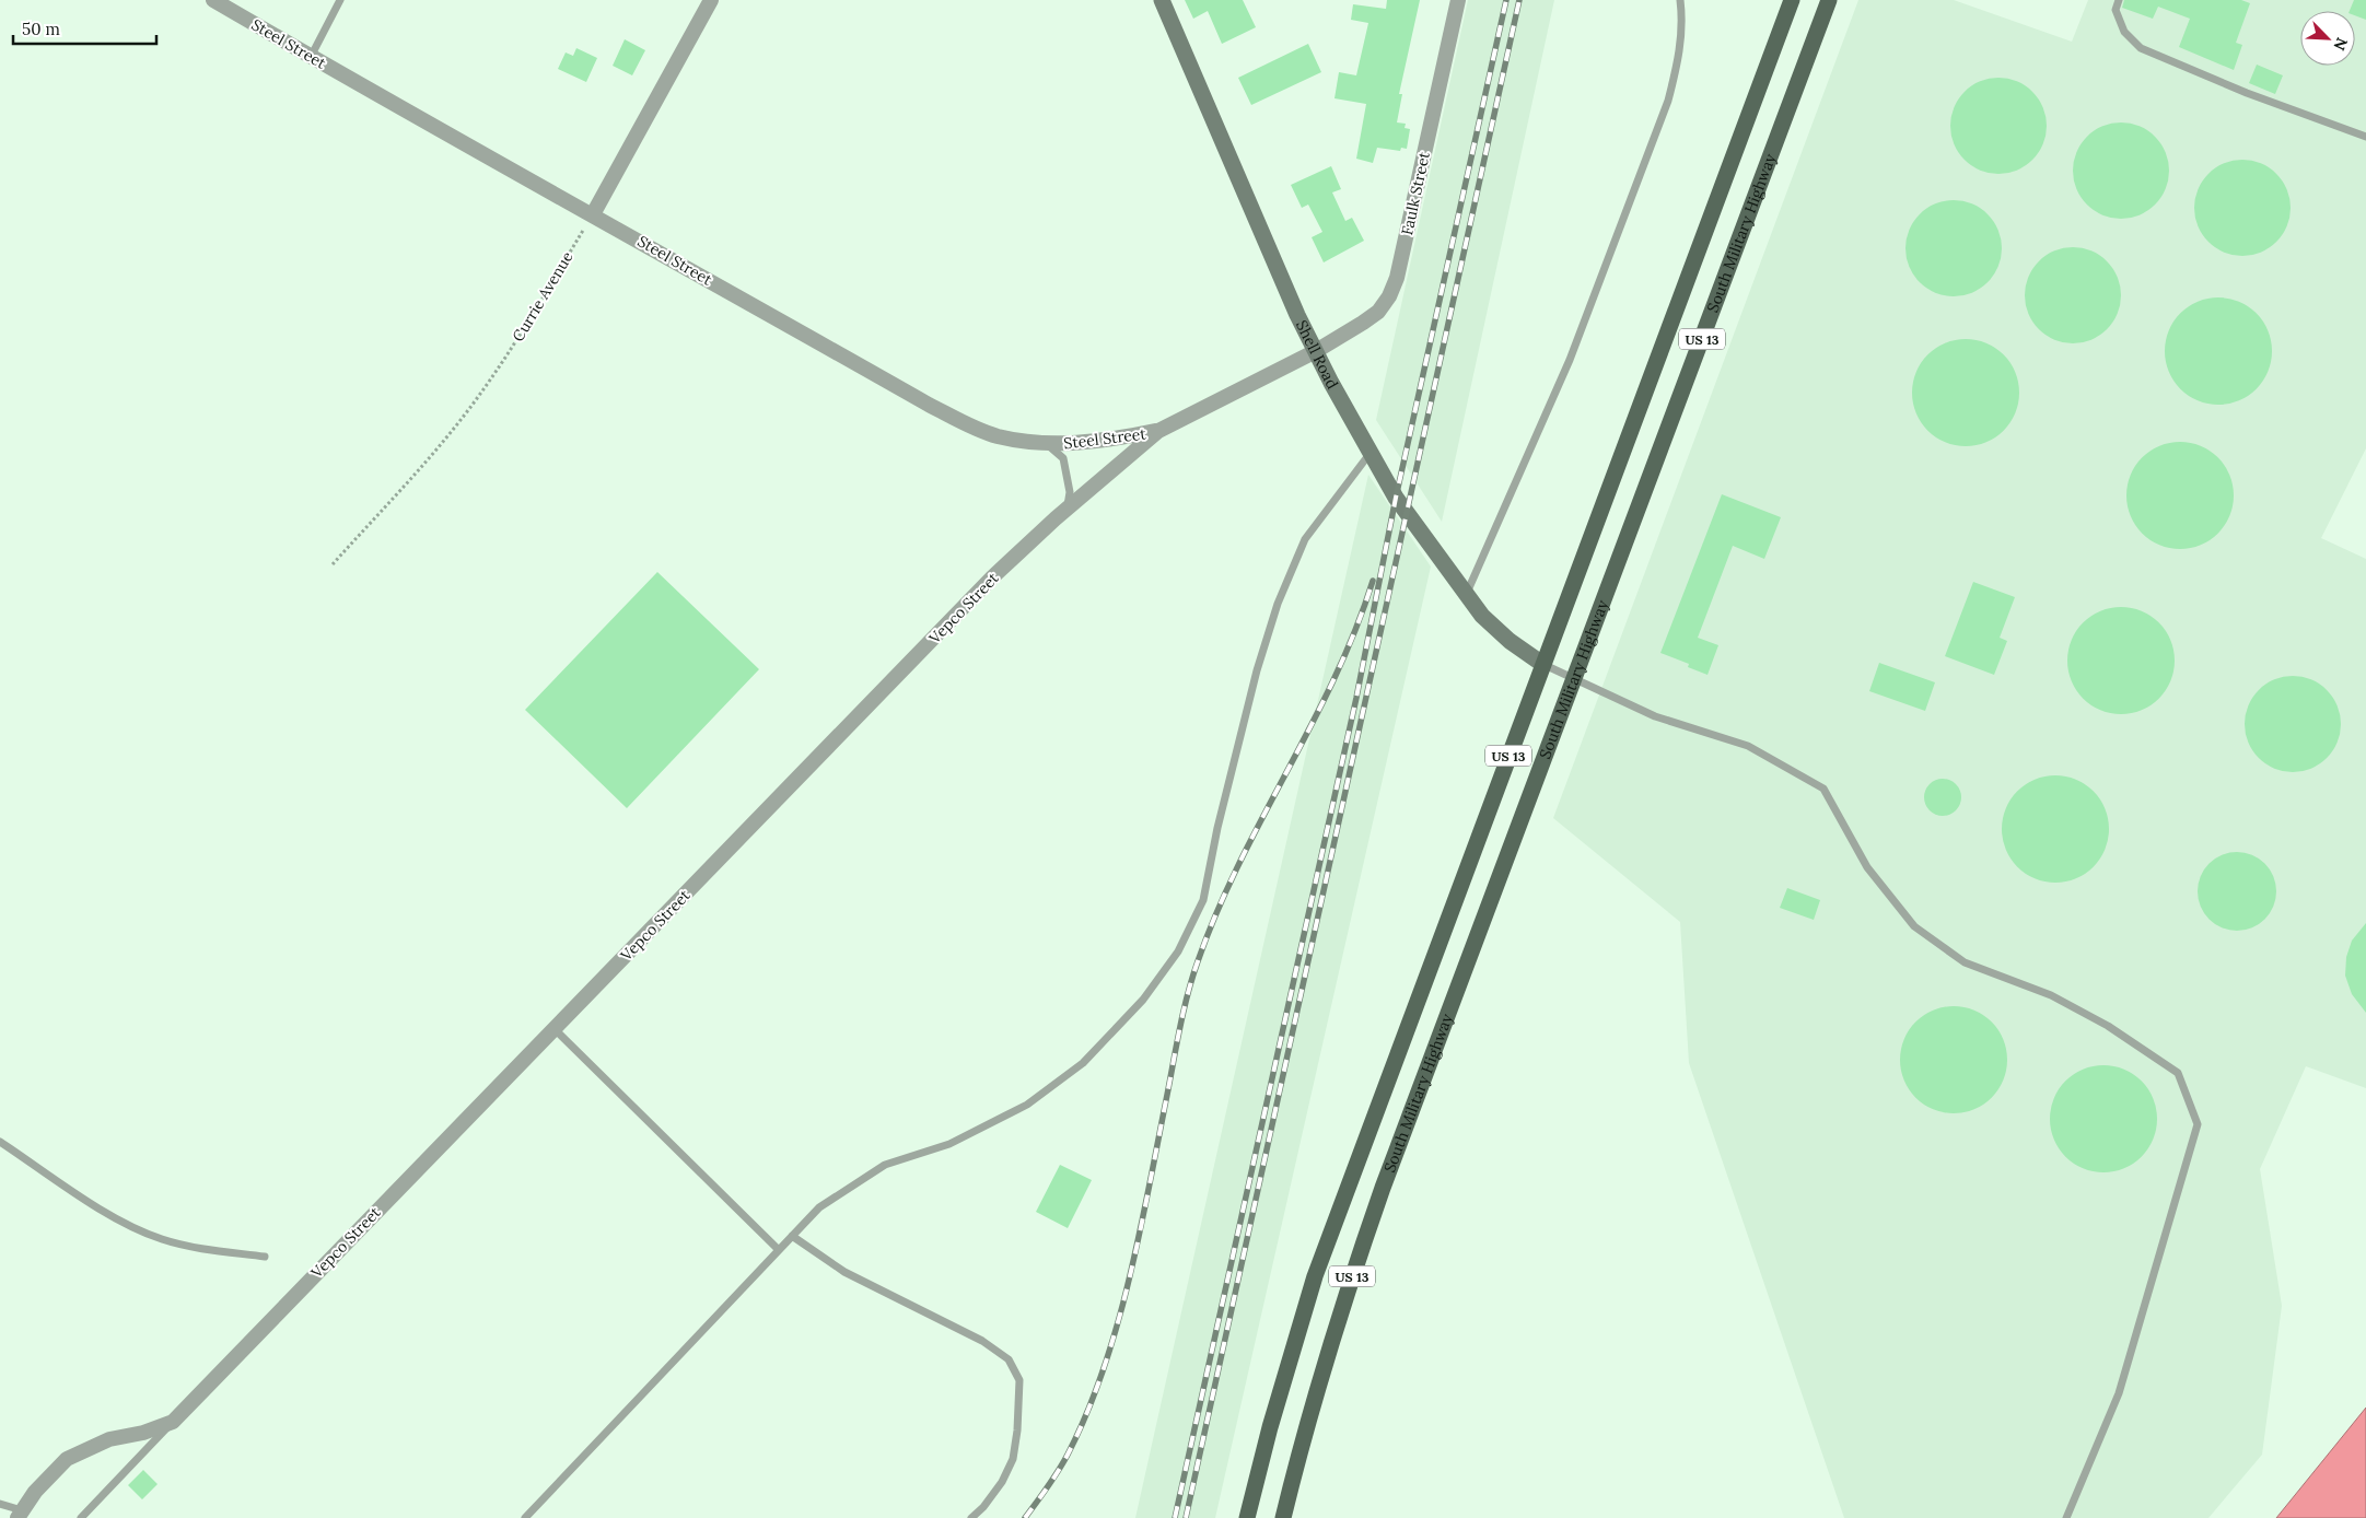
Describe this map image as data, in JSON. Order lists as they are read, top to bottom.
{
  "streets": {
    "main road": ["South Military Highway", "US 13"],
    "street": [
      "Steel Street",
      "Faulk Street",
      "Shell Road",
      "Vepco Street"
    ],
    "path": ["Currie Avenue"]
  },
  "crossings": [
    ["Steel Street", "Currie Avenue"],
    ["Steel Street", "Vepco Street"],
    ["Faulk Street", "Shell Road"],
    ["Faulk Street", "Vepco Street"],
    ["US 13", "Shell Road"],
    ["Shell Road", "Vepco Street"]
  ],
  "scale_bar": "50 m",
  "north": "bottom right"
}
